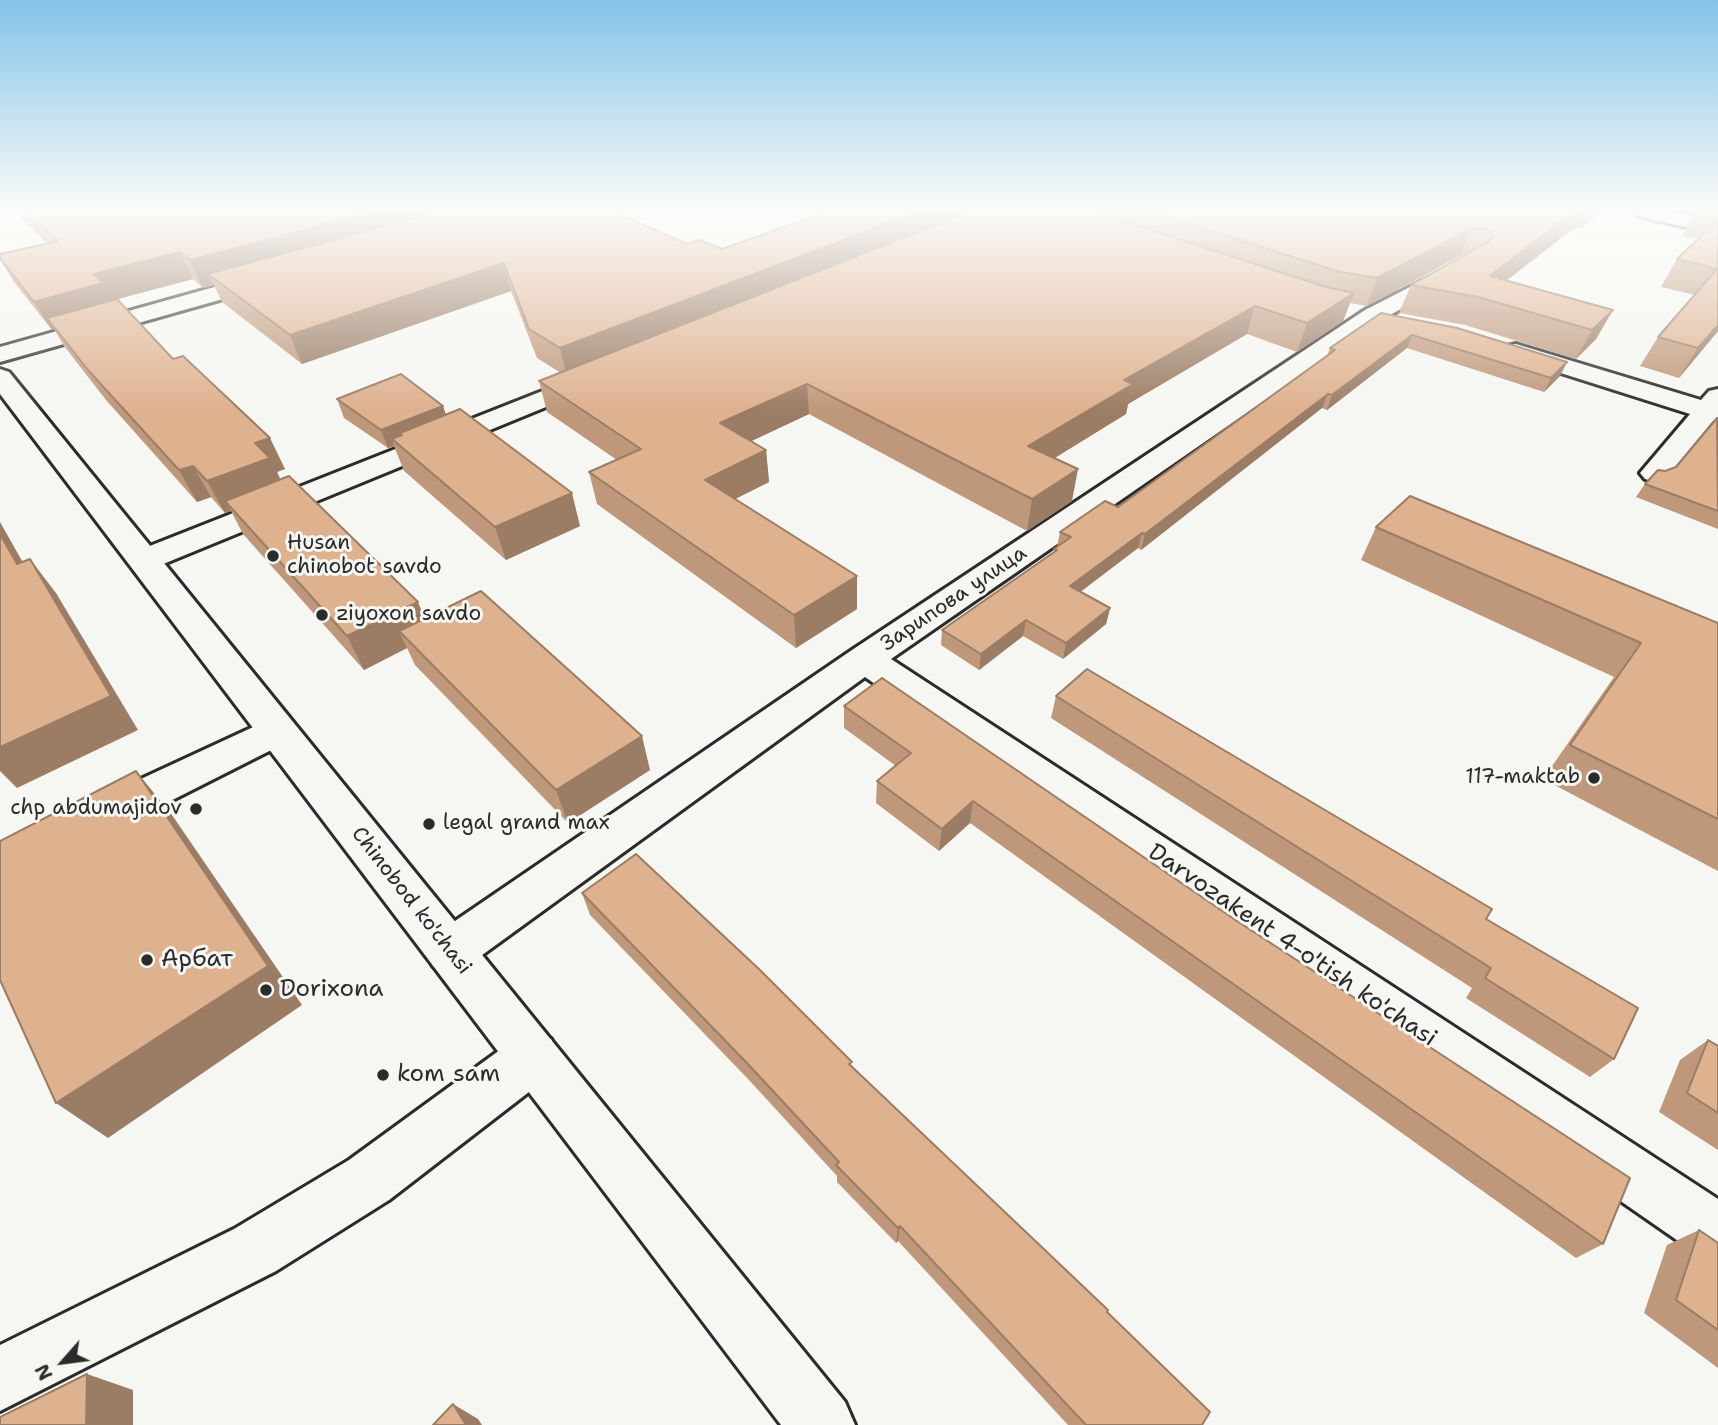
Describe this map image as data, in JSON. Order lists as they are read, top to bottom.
{
  "streets": {
    "street": ["Зарипова улица", "Chinobod ko'chasi", "Darvozakent 4-o'tish ko'chasi"]
  },
  "crossings": [
    ["Зарипова улица", "Chinobod ko'chasi"],
    ["Зарипова улица", "Darvozakent 4-o'tish ko'chasi"]
  ],
  "places": [
    "Husan chinobot savdo",
    "ziyoxon savdo",
    "117-maktab",
    "chp abdumajidov",
    "legal grand max",
    "Арбат",
    "Dorixona",
    "kom sam"
  ],
  "north": "bottom left"
}
